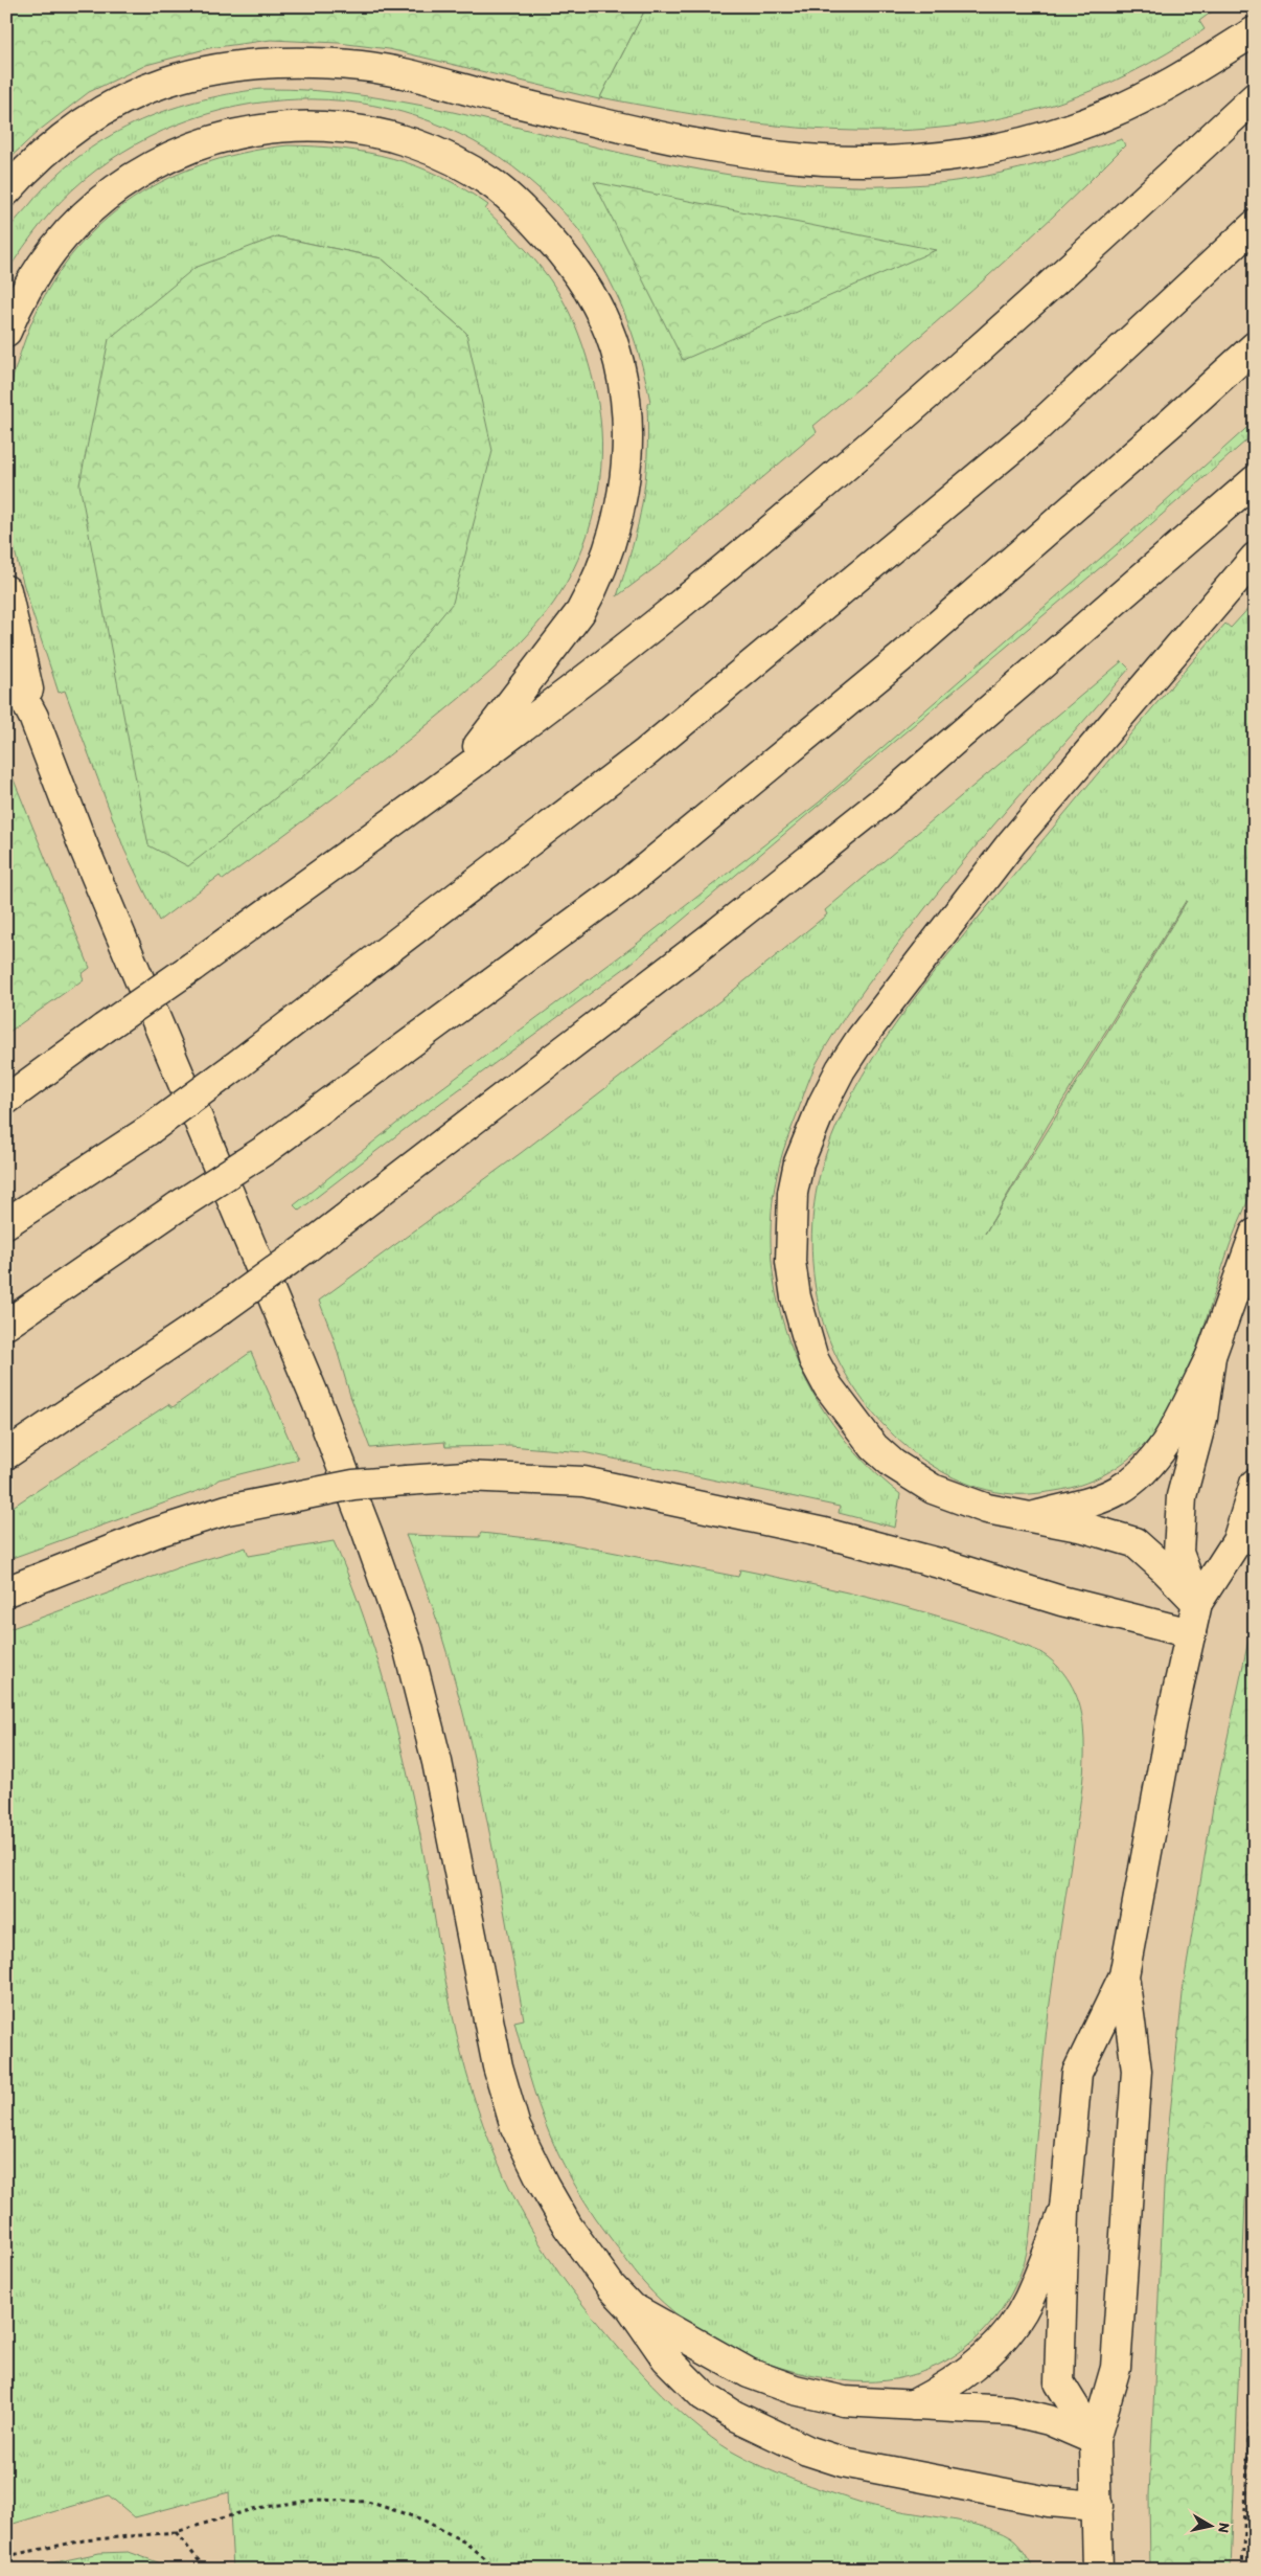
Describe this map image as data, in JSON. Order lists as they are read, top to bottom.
{
  "north": "right"
}
